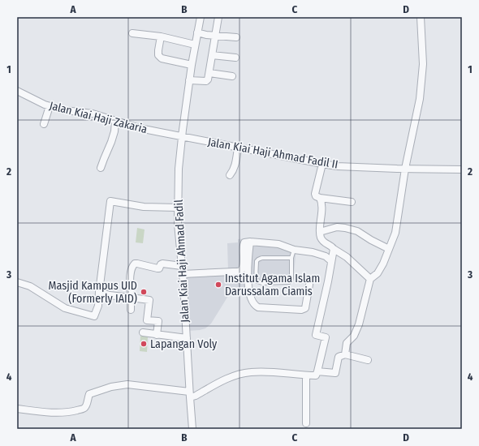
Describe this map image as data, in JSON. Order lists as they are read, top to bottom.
{
  "streets": {
    "street": ["Jalan Kiai Haji Zakaria", "Jalan Kiai Haji Ahmad Fadil II", "Jalan Kiai Haji Ahmad Fadil"]
  },
  "crossings": [
    ["Jalan Kiai Haji Zakaria", "Jalan Kiai Haji Ahmad Fadil II"],
    ["Jalan Kiai Haji Zakaria", "Jalan Kiai Haji Ahmad Fadil"],
    ["Jalan Kiai Haji Ahmad Fadil II", "Jalan Kiai Haji Ahmad Fadil"]
  ],
  "places": ["Institut Agama Islam Darussalam Ciamis", "Masjid Kampus UID (Formerly IAID)", "Lapangan Voly"],
  "grid": {
    "columns": [
      "A",
      "B",
      "C",
      "D"
    ],
    "rows": [
      "1",
      "2",
      "3",
      "4"
    ]
  }
}
